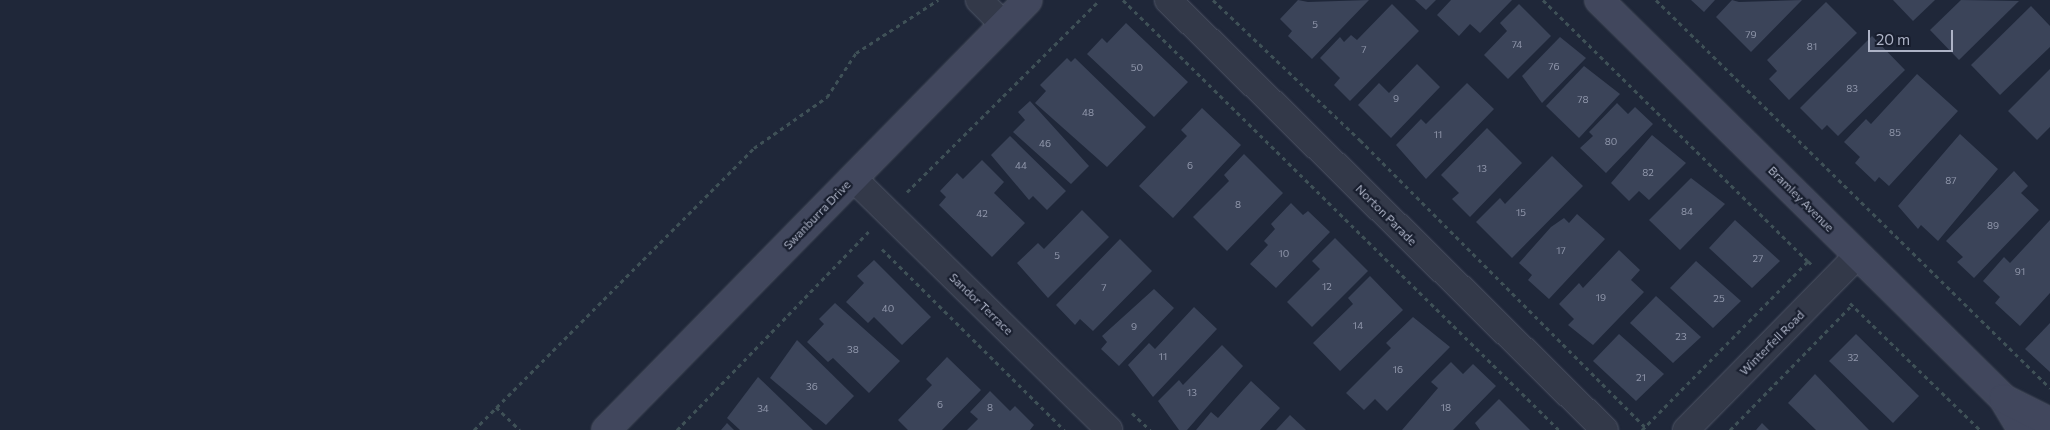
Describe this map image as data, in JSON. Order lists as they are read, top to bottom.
{
  "streets": {
    "street": [
      "Bramley Avenue",
      "Swanburra Drive",
      "Norton Parade",
      "Sandor Terrace",
      "Winterfell Road"
    ]
  },
  "crossings": [
    ["Bramley Avenue", "Winterfell Road"],
    ["Swanburra Drive", "Sandor Terrace"]
  ],
  "house_numbers": [
    "5",
    "79",
    "74",
    "81",
    "7",
    "76",
    "50",
    "83",
    "9",
    "78",
    "48",
    "85",
    "11",
    "80",
    "46",
    "44",
    "6",
    "13",
    "82",
    "87",
    "8",
    "84",
    "15",
    "42",
    "89",
    "17",
    "10",
    "5",
    "27",
    "91",
    "12",
    "7",
    "19",
    "25",
    "40",
    "14",
    "9",
    "23",
    "38",
    "11",
    "32",
    "16",
    "21",
    "36",
    "13",
    "6",
    "8",
    "18",
    "34"
  ],
  "scale_bar": "20 m"
}
